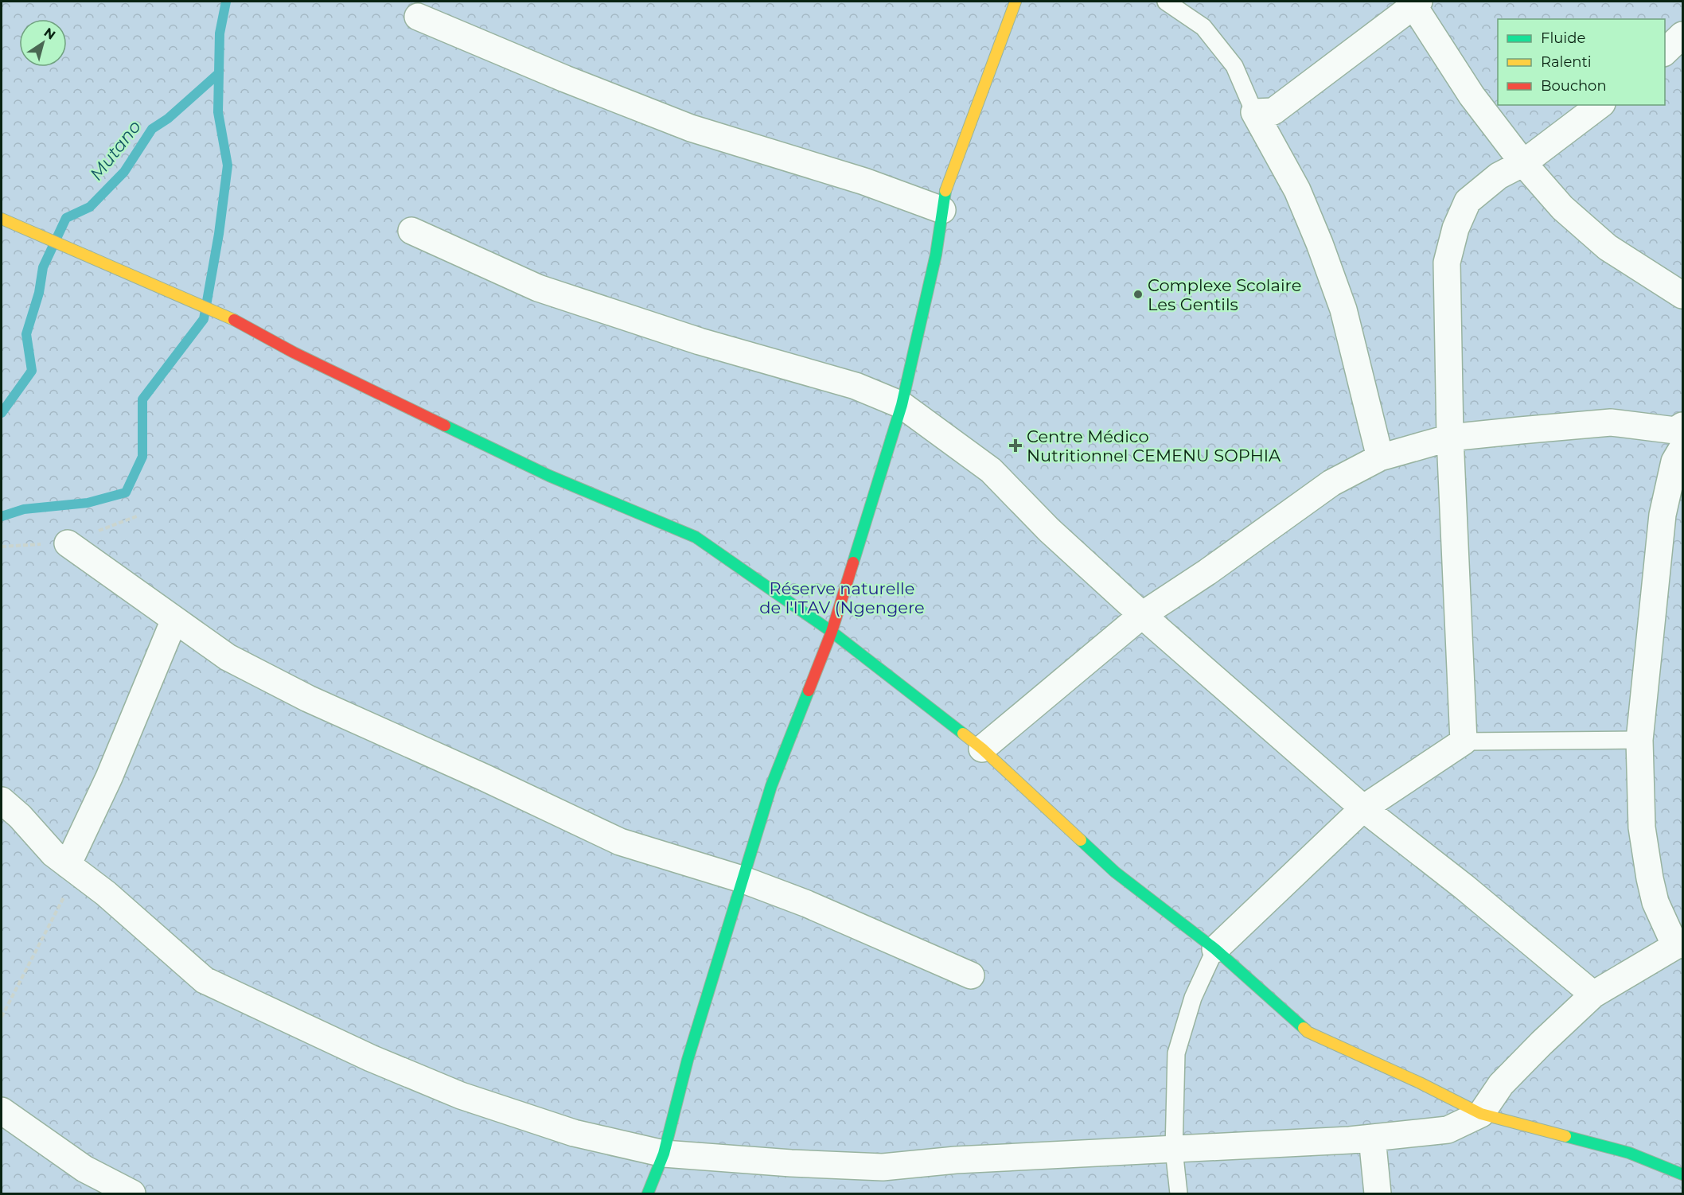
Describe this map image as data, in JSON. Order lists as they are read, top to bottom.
{
  "water": ["Mutano"],
  "parks": ["Réserve naturelle de l'ITAV (Ngengere"],
  "places": {
    "other": ["Complexe Scolaire Les Gentils"],
    "health": ["Centre Médico Nutritionnel CEMENU SOPHIA"]
  },
  "legend": ["Fluide", "Ralenti", "Bouchon"],
  "north": "top right"
}
